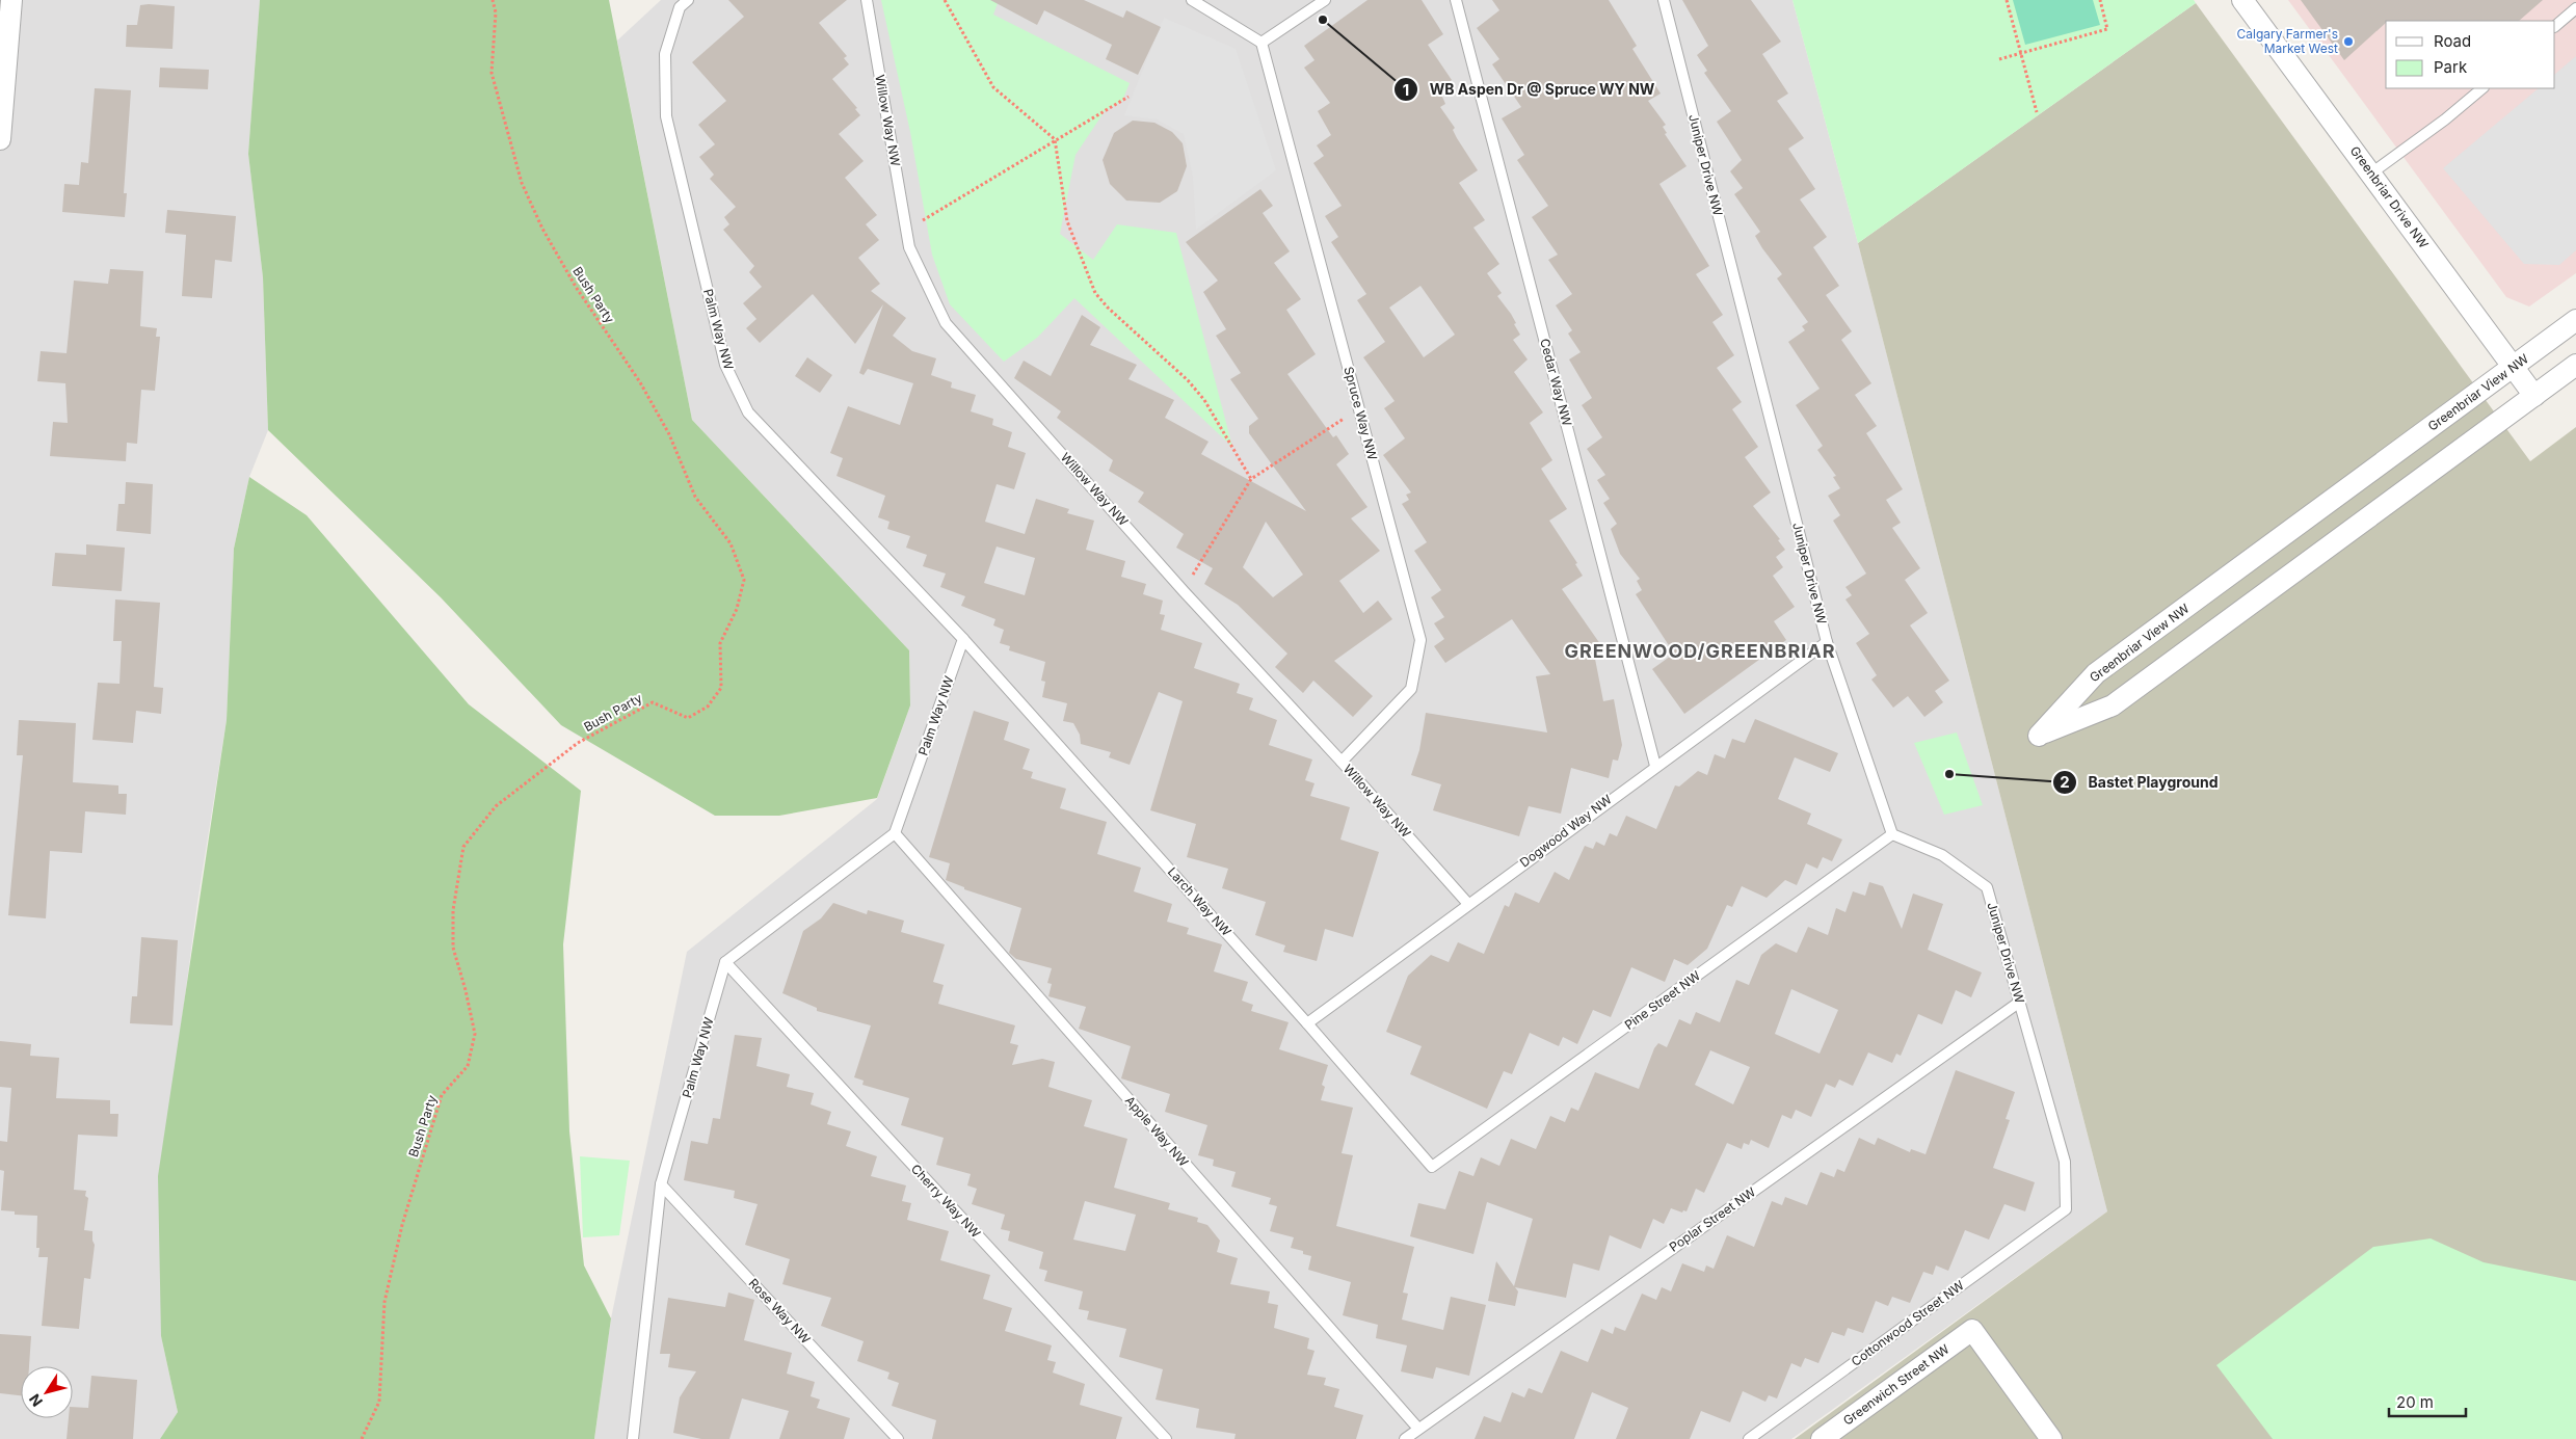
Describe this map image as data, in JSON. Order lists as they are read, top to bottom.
{
  "streets": {
    "street": ["Greenbriar Drive NW", "Greenbriar View NW", "Greenwich Street NW"],
    "lane": [
      "Willow Way NW",
      "Juniper Drive NW",
      "Palm Way NW",
      "Cedar Way NW",
      "Spruce Way NW",
      "Dogwood Way NW",
      "Larch Way NW",
      "Pine Street NW",
      "Apple Way NW",
      "Cherry Way NW",
      "Poplar Street NW",
      "Rose Way NW",
      "Cottonwood Street NW"
    ],
    "path": ["Bush Party"]
  },
  "crossings": [
    ["Willow Way NW", "Spruce Way NW"],
    ["Willow Way NW", "Dogwood Way NW"],
    ["Juniper Drive NW", "Dogwood Way NW"],
    ["Juniper Drive NW", "Pine Street NW"],
    ["Juniper Drive NW", "Poplar Street NW"],
    ["Juniper Drive NW", "Cottonwood Street NW"],
    ["Greenbriar Drive NW", "Greenbriar View NW"],
    ["Palm Way NW", "Larch Way NW"],
    ["Palm Way NW", "Apple Way NW"],
    ["Palm Way NW", "Cherry Way NW"],
    ["Palm Way NW", "Rose Way NW"],
    ["Cedar Way NW", "Dogwood Way NW"],
    ["Dogwood Way NW", "Larch Way NW"],
    ["Larch Way NW", "Pine Street NW"],
    ["Apple Way NW", "Poplar Street NW"]
  ],
  "districts": ["GREENWOOD/GREENBRIAR"],
  "places": ["WB Aspen Dr @ Spruce WY NW", "Calgary Farmer's Market West", "Bastet Playground"],
  "legend": ["Road", "Park"],
  "scale_bar": "20 m",
  "north": "bottom left"
}
